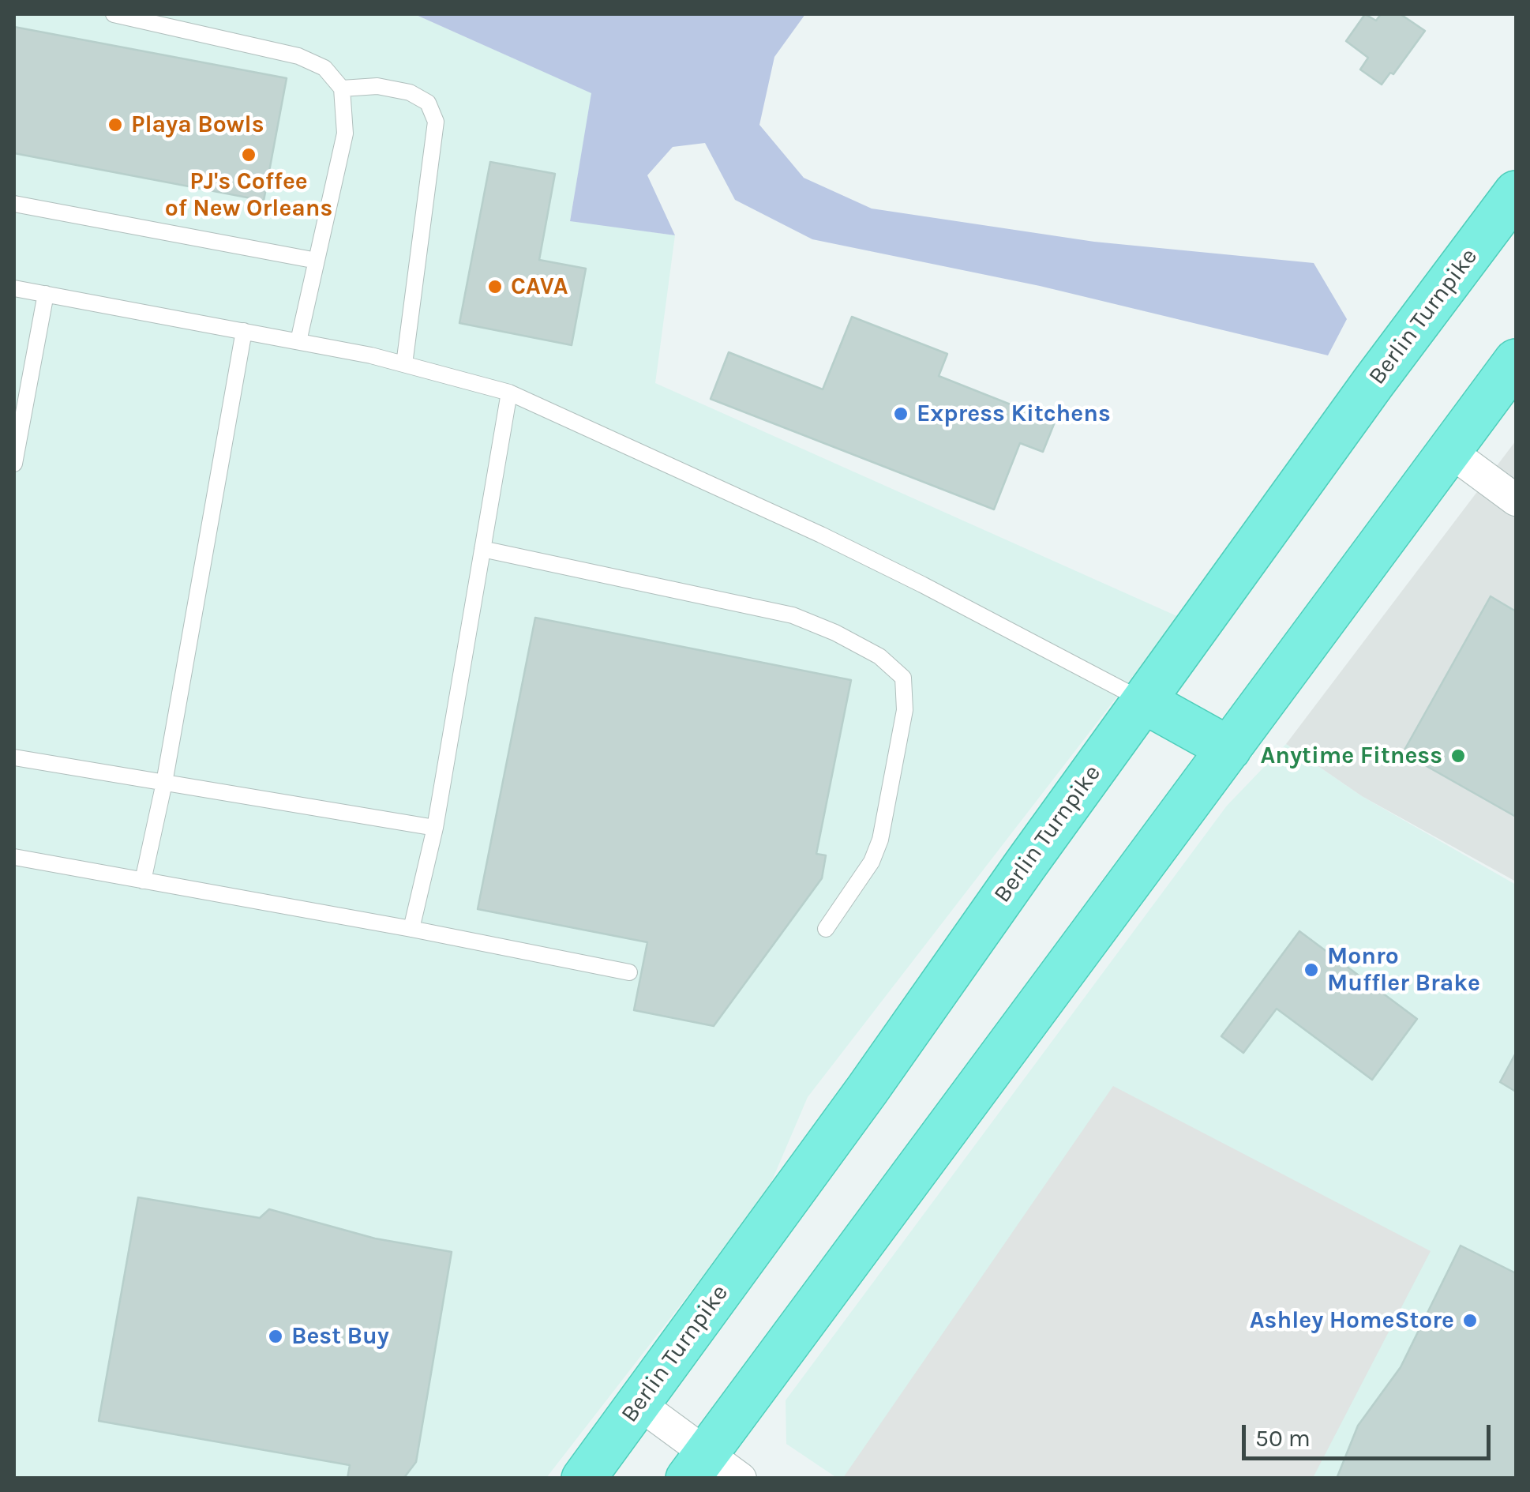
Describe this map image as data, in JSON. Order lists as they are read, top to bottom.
{
  "streets": {
    "highway": ["Berlin Turnpike"]
  },
  "places": [
    "Playa Bowls",
    "PJ's Coffee of New Orleans",
    "CAVA",
    "Express Kitchens",
    "Anytime Fitness",
    "Monro Muffler Brake",
    "Ashley HomeStore",
    "Best Buy"
  ],
  "scale_bar": "50 m"
}
